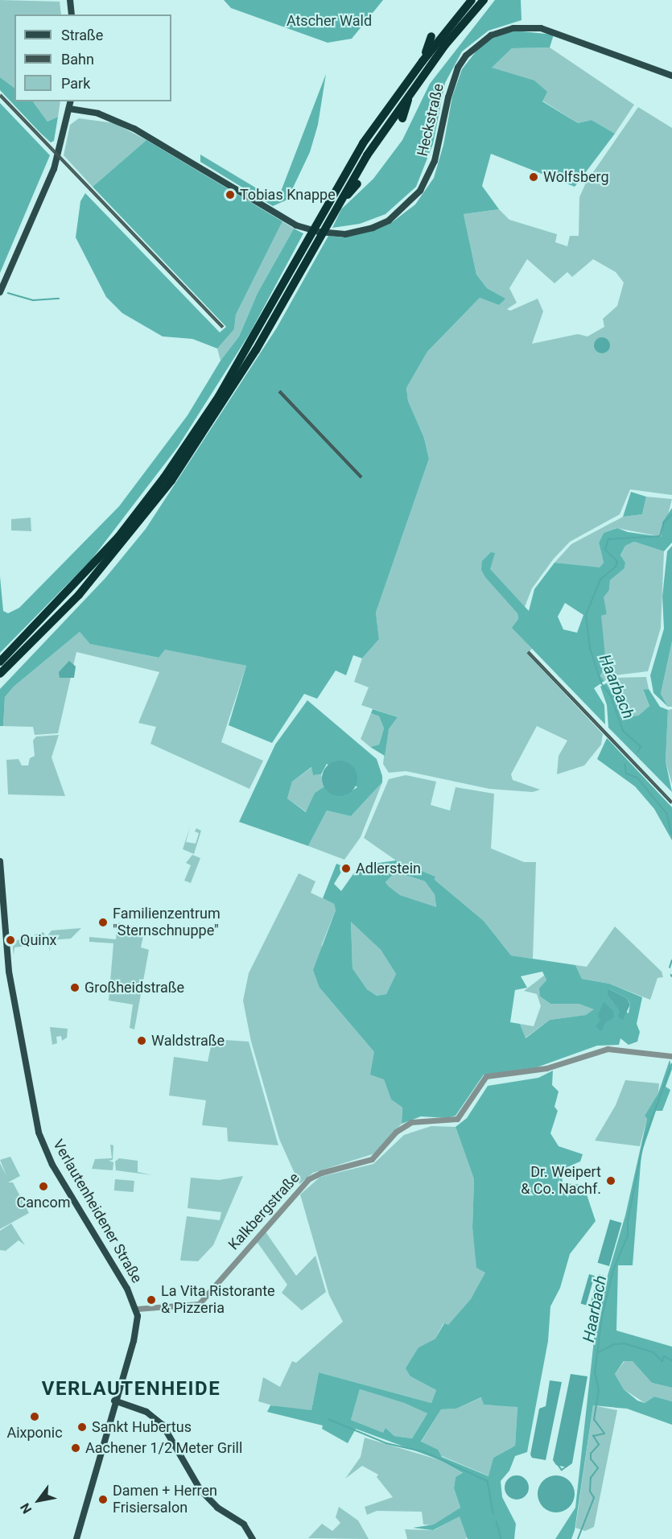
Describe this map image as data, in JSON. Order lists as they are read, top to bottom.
{
  "streets": {
    "main road": ["Heckstraße", "Verlautenheidener Straße"],
    "street": ["Kalkbergstraße"]
  },
  "crossings": [
    ["Verlautenheidener Straße", "Kalkbergstraße"]
  ],
  "districts": ["VERLAUTENHEIDE"],
  "water": ["Haarbach"],
  "parks": ["Atscher Wald"],
  "places": [
    "Wolfsberg",
    "Tobias Knappe",
    "Adlerstein",
    "Familienzentrum \"Sternschnuppe\"",
    "Quinx",
    "Großheidstraße",
    "Waldstraße",
    "Dr. Weipert & Co. Nachf.",
    "Cancom",
    "La Vita Ristorante & Pizzeria",
    "Aixponic",
    "Sankt Hubertus",
    "Aachener 1/2 Meter Grill",
    "Damen + Herren Frisiersalon"
  ],
  "legend": ["Straße", "Bahn", "Park"],
  "north": "bottom left"
}
